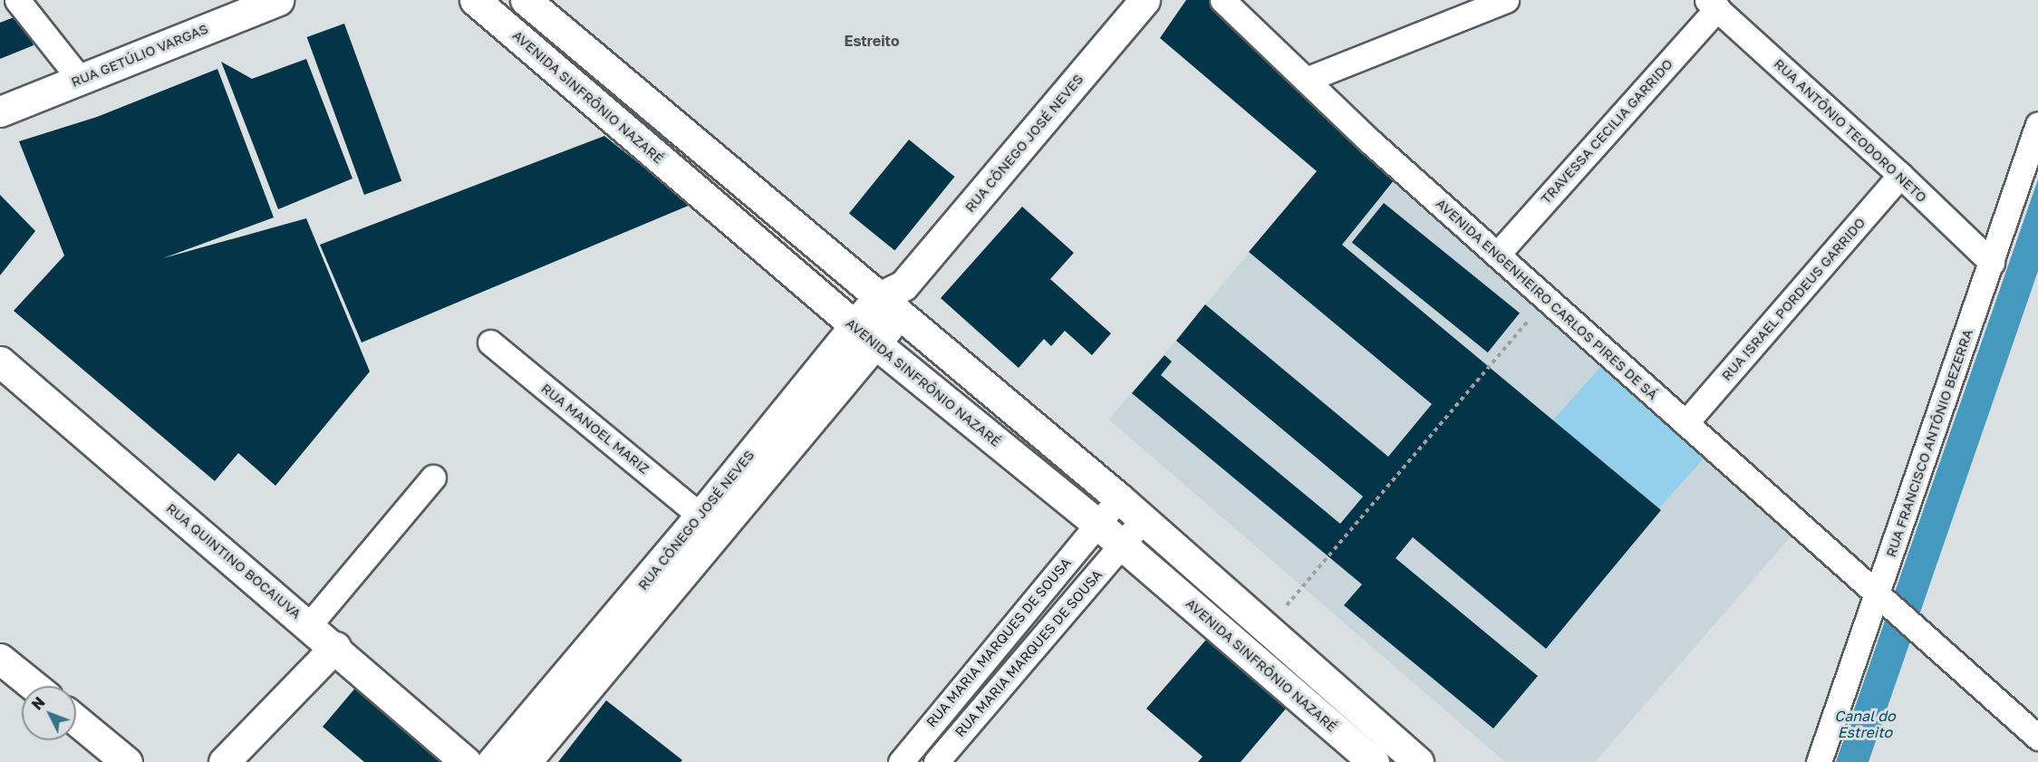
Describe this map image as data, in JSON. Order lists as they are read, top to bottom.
{
  "streets": {
    "street": [
      "RUA GETÚLIO VARGAS",
      "AVENIDA SINFRÔNIO NAZARÉ",
      "RUA ANTÔNIO TEODORO NETO",
      "TRAVESSA CECILIA GARRIDO",
      "RUA CÔNEGO JOSÉ NEVES",
      "AVENIDA ENGENHEIRO CARLOS PIRES DE SÁ",
      "RUA ISRAEL PORDEUS GARRIDO",
      "RUA MANOEL MARIZ",
      "RUA FRANCISCO ANTÔNIO BEZERRA",
      "RUA QUINTINO BOCAIUVA",
      "RUA MARIA MARQUES DE SOUSA"
    ]
  },
  "crossings": [
    ["AVENIDA SINFRÔNIO NAZARÉ", "RUA CÔNEGO JOSÉ NEVES"],
    ["AVENIDA SINFRÔNIO NAZARÉ", "RUA MARIA MARQUES DE SOUSA"],
    ["RUA ANTÔNIO TEODORO NETO", "TRAVESSA CECILIA GARRIDO"],
    ["RUA ANTÔNIO TEODORO NETO", "RUA ISRAEL PORDEUS GARRIDO"],
    ["RUA ANTÔNIO TEODORO NETO", "RUA FRANCISCO ANTÔNIO BEZERRA"],
    ["TRAVESSA CECILIA GARRIDO", "AVENIDA ENGENHEIRO CARLOS PIRES DE SÁ"],
    ["RUA CÔNEGO JOSÉ NEVES", "RUA MANOEL MARIZ"],
    ["AVENIDA ENGENHEIRO CARLOS PIRES DE SÁ", "RUA ISRAEL PORDEUS GARRIDO"],
    ["AVENIDA ENGENHEIRO CARLOS PIRES DE SÁ", "RUA FRANCISCO ANTÔNIO BEZERRA"]
  ],
  "districts": ["Estreito"],
  "water": ["Canal do Estreito"],
  "north": "top left"
}
